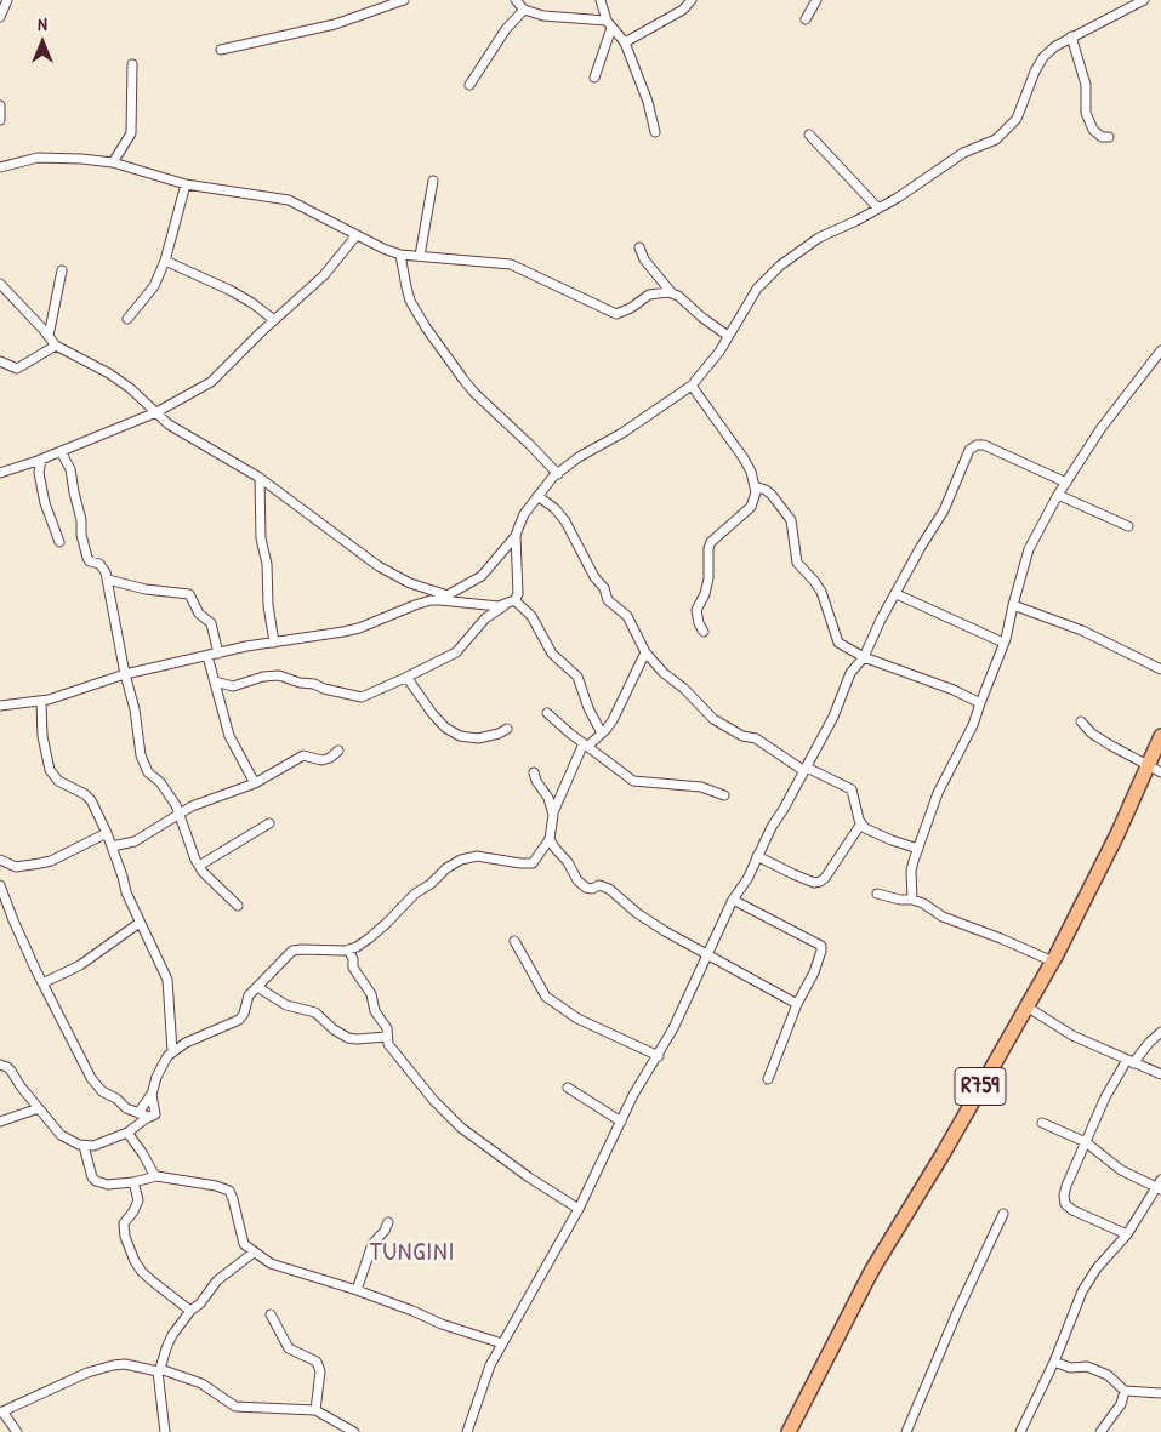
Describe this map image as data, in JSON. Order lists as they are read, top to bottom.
{
  "streets": {
    "main road": ["R759"]
  },
  "districts": ["TUNGINI"],
  "north": "top"
}
